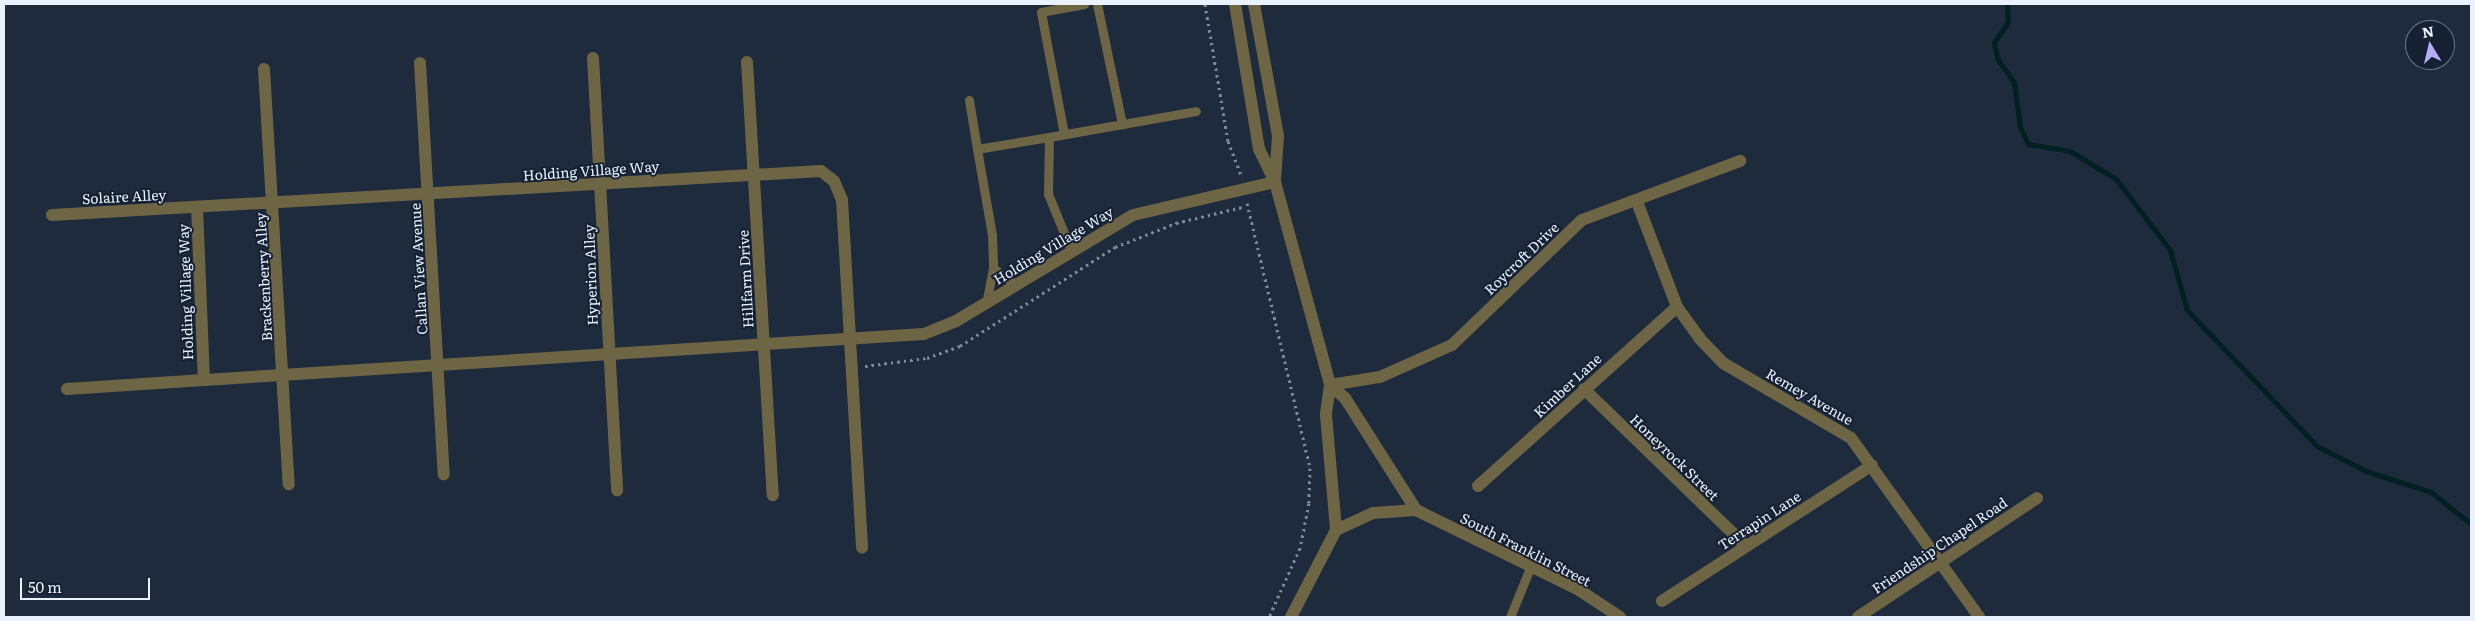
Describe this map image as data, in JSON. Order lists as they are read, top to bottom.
{
  "streets": {
    "street": [
      "Holding Village Way",
      "Solaire Alley",
      "Roycroft Drive",
      "Callan View Avenue",
      "Hyperion Alley",
      "Brackenberry Alley",
      "Hillfarm Drive",
      "Kimber Lane",
      "Remey Avenue",
      "Honeyrock Street",
      "Terrapin Lane",
      "Friendship Chapel Road",
      "South Franklin Street"
    ]
  },
  "crossings": [
    ["Holding Village Way", "Solaire Alley"],
    ["Holding Village Way", "Callan View Avenue"],
    ["Holding Village Way", "Hyperion Alley"],
    ["Holding Village Way", "Brackenberry Alley"],
    ["Holding Village Way", "Hillfarm Drive"],
    ["Roycroft Drive", "Remey Avenue"],
    ["Kimber Lane", "Remey Avenue"],
    ["Kimber Lane", "Honeyrock Street"],
    ["Remey Avenue", "Terrapin Lane"],
    ["Remey Avenue", "Friendship Chapel Road"],
    ["Honeyrock Street", "Terrapin Lane"]
  ],
  "scale_bar": "50 m",
  "north": "top"
}
